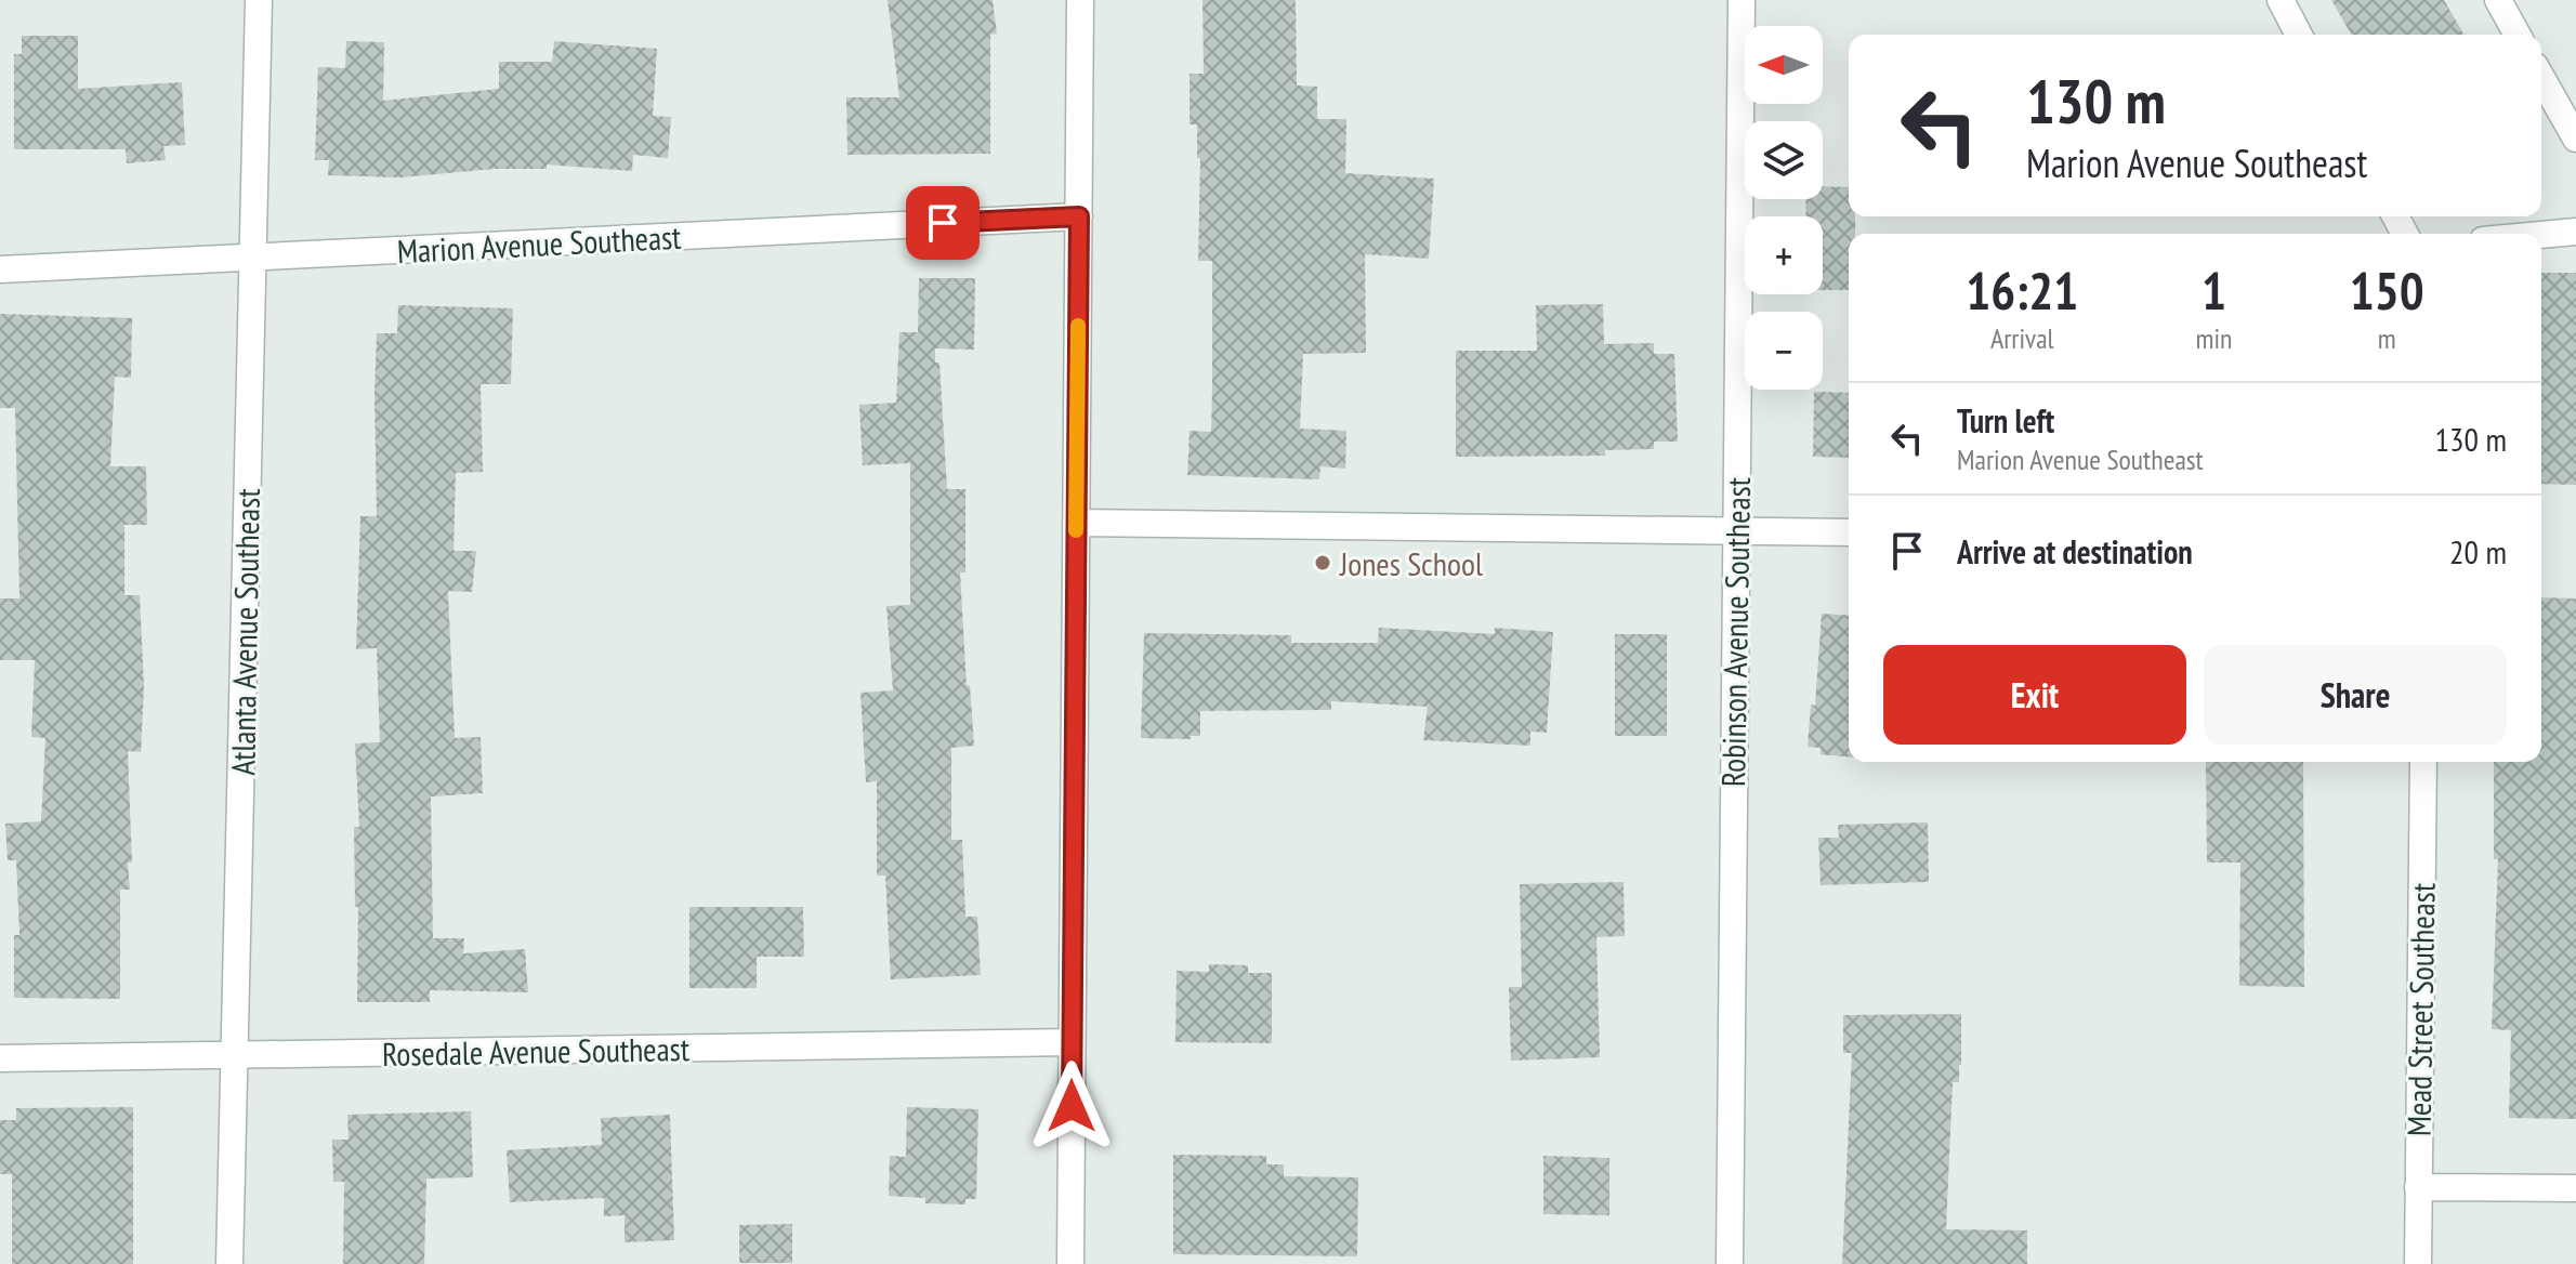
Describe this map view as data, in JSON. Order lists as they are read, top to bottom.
{
  "streets": {
    "street": [
      "Marion Avenue Southeast",
      "Atlanta Avenue Southeast",
      "Robinson Avenue Southeast",
      "Mead Street Southeast",
      "Rosedale Avenue Southeast"
    ]
  },
  "crossings": [
    ["Marion Avenue Southeast", "Atlanta Avenue Southeast"],
    ["Atlanta Avenue Southeast", "Rosedale Avenue Southeast"]
  ],
  "places": ["Jones School"],
  "north": "left",
  "page": {
    "map_buttons": ["+", "−"],
    "turn": ["130 m", "Marion Avenue Southeast"],
    "eta": [
      "16:21",
      "Arrival",
      "1",
      "min",
      "150",
      "m"
    ],
    "list": [
      {
        "name": "Turn left",
        "note": "Marion Avenue Southeast",
        "value": "130 m"
      },
      {
        "name": "Arrive at destination",
        "value": "20 m"
      }
    ],
    "buttons": ["Exit", "Share"]
  }
}
